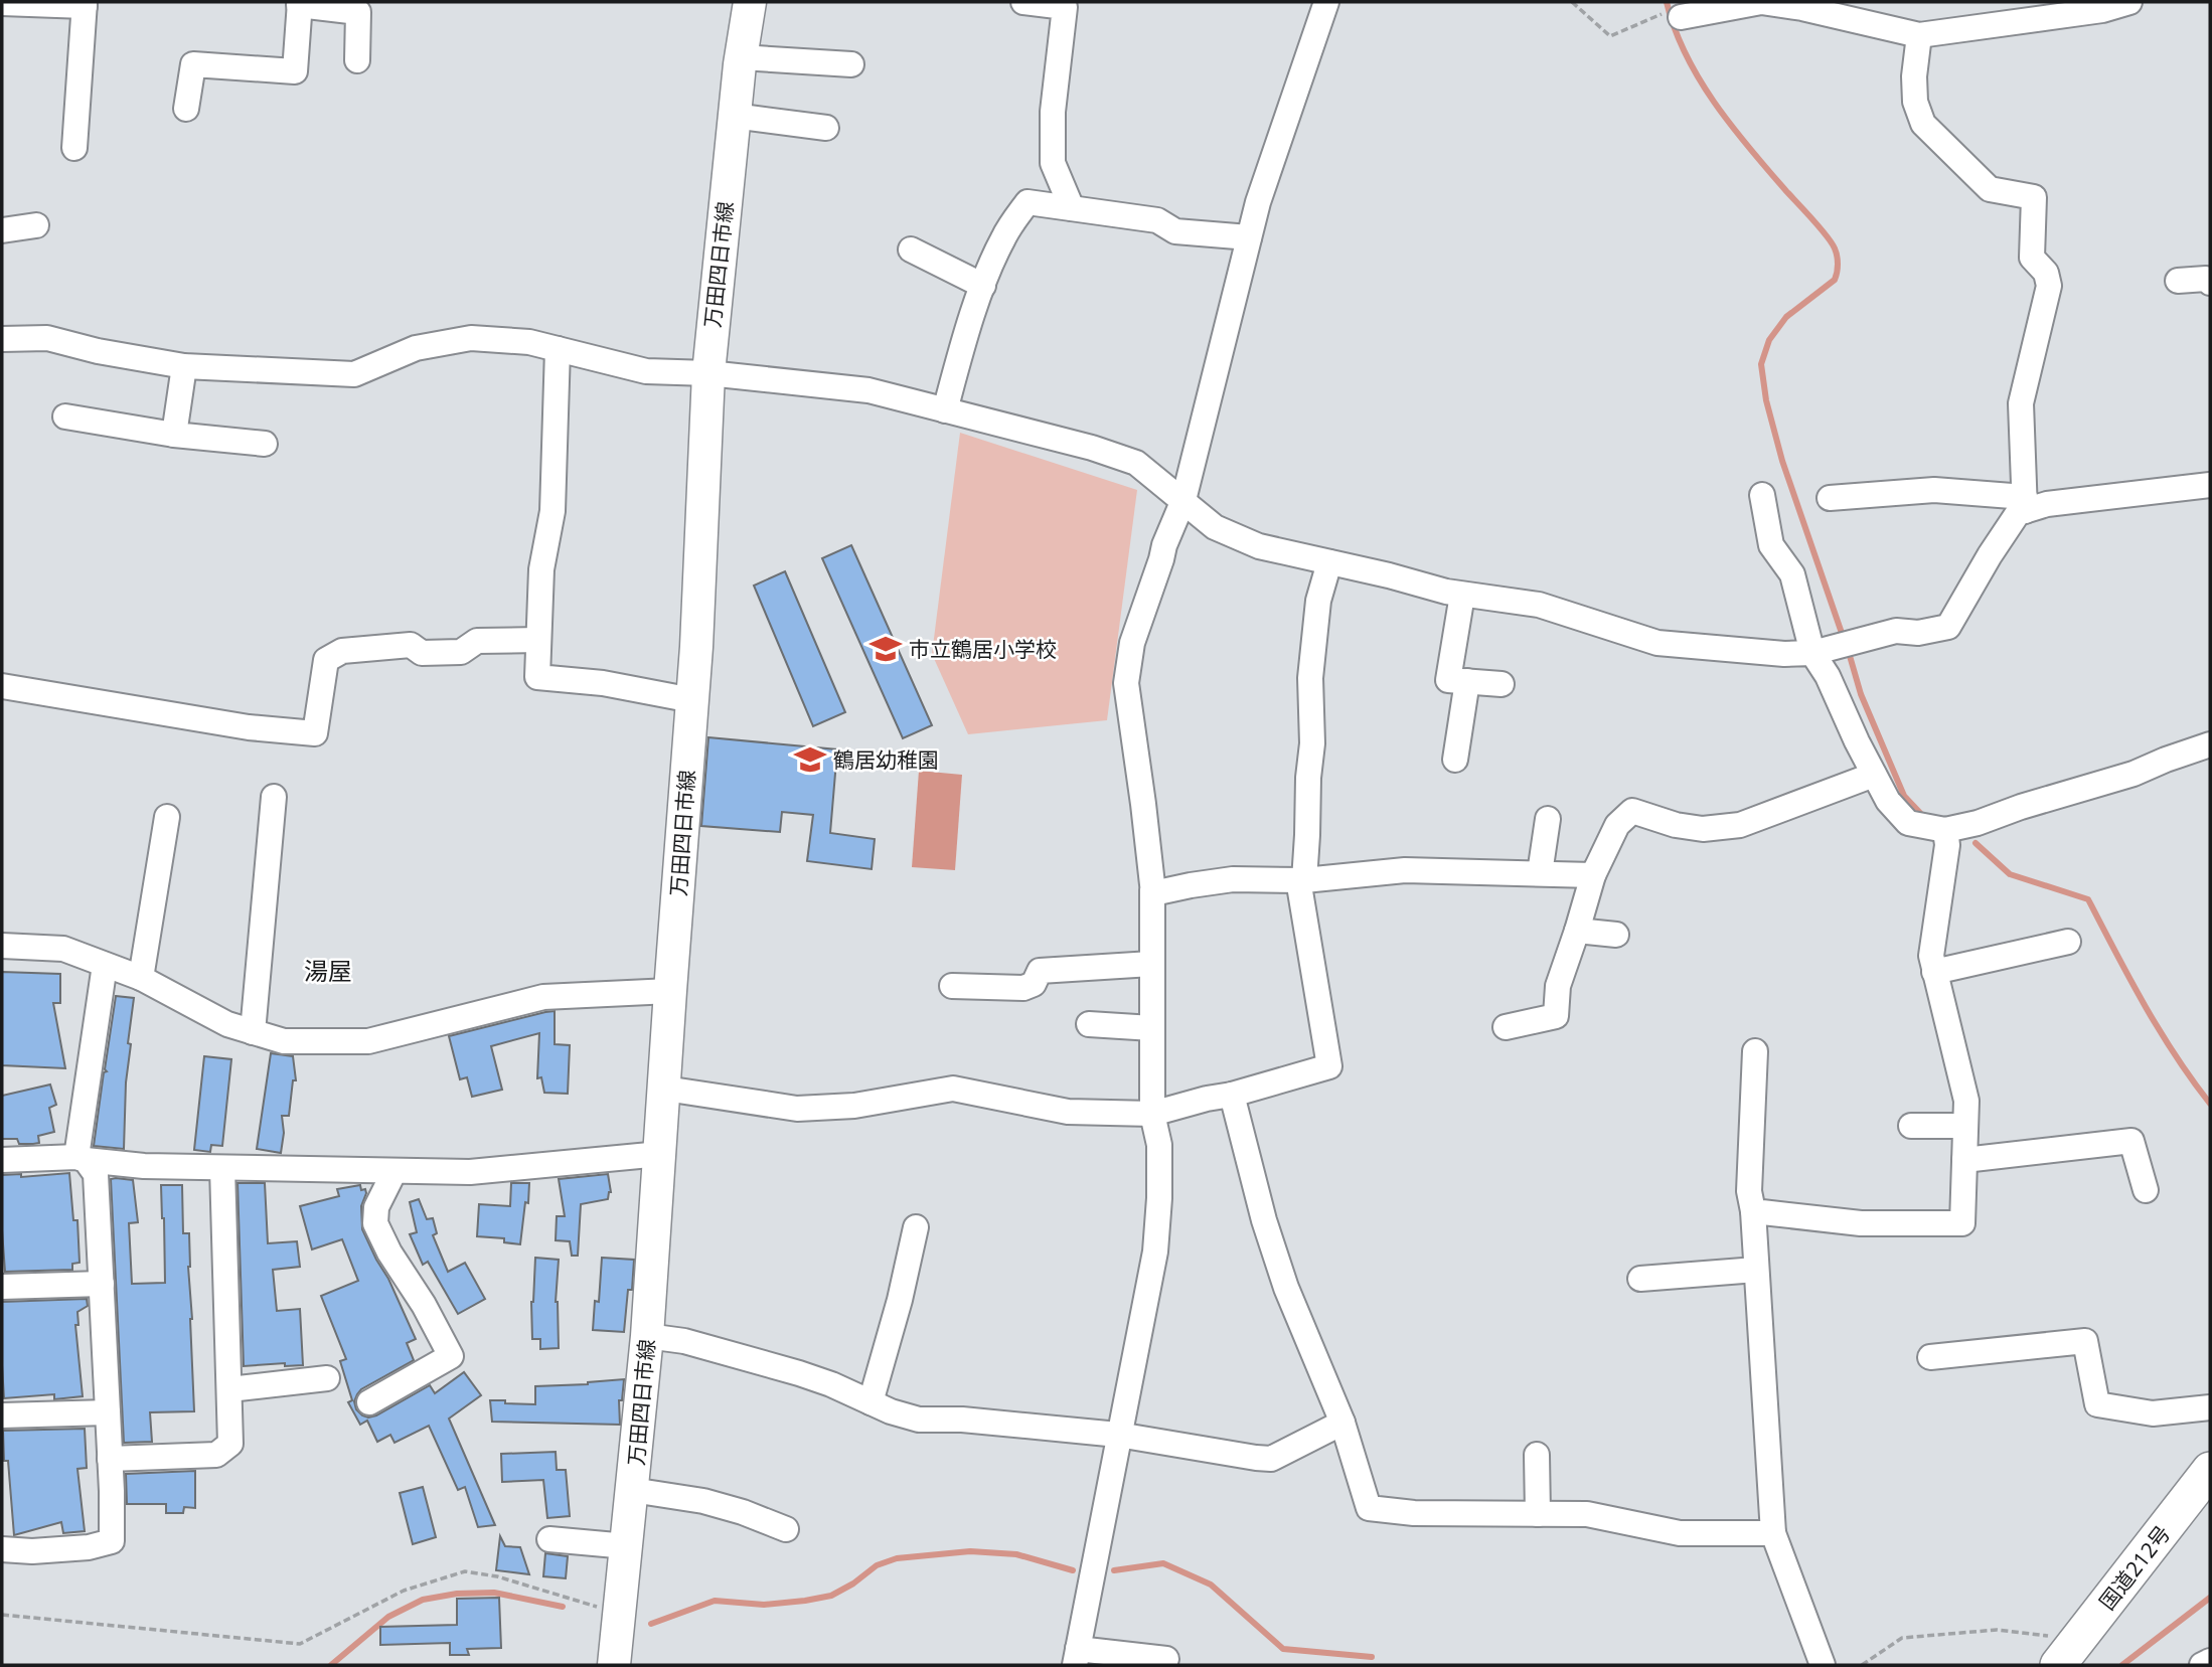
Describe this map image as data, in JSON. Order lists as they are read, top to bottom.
{
  "streets": {
    "highway": ["国道212号"],
    "main road": ["万田四日市線"]
  },
  "districts": ["湯屋"],
  "places": {
    "school or university": ["市立鶴居小学校", "鶴居幼稚園"]
  }
}
